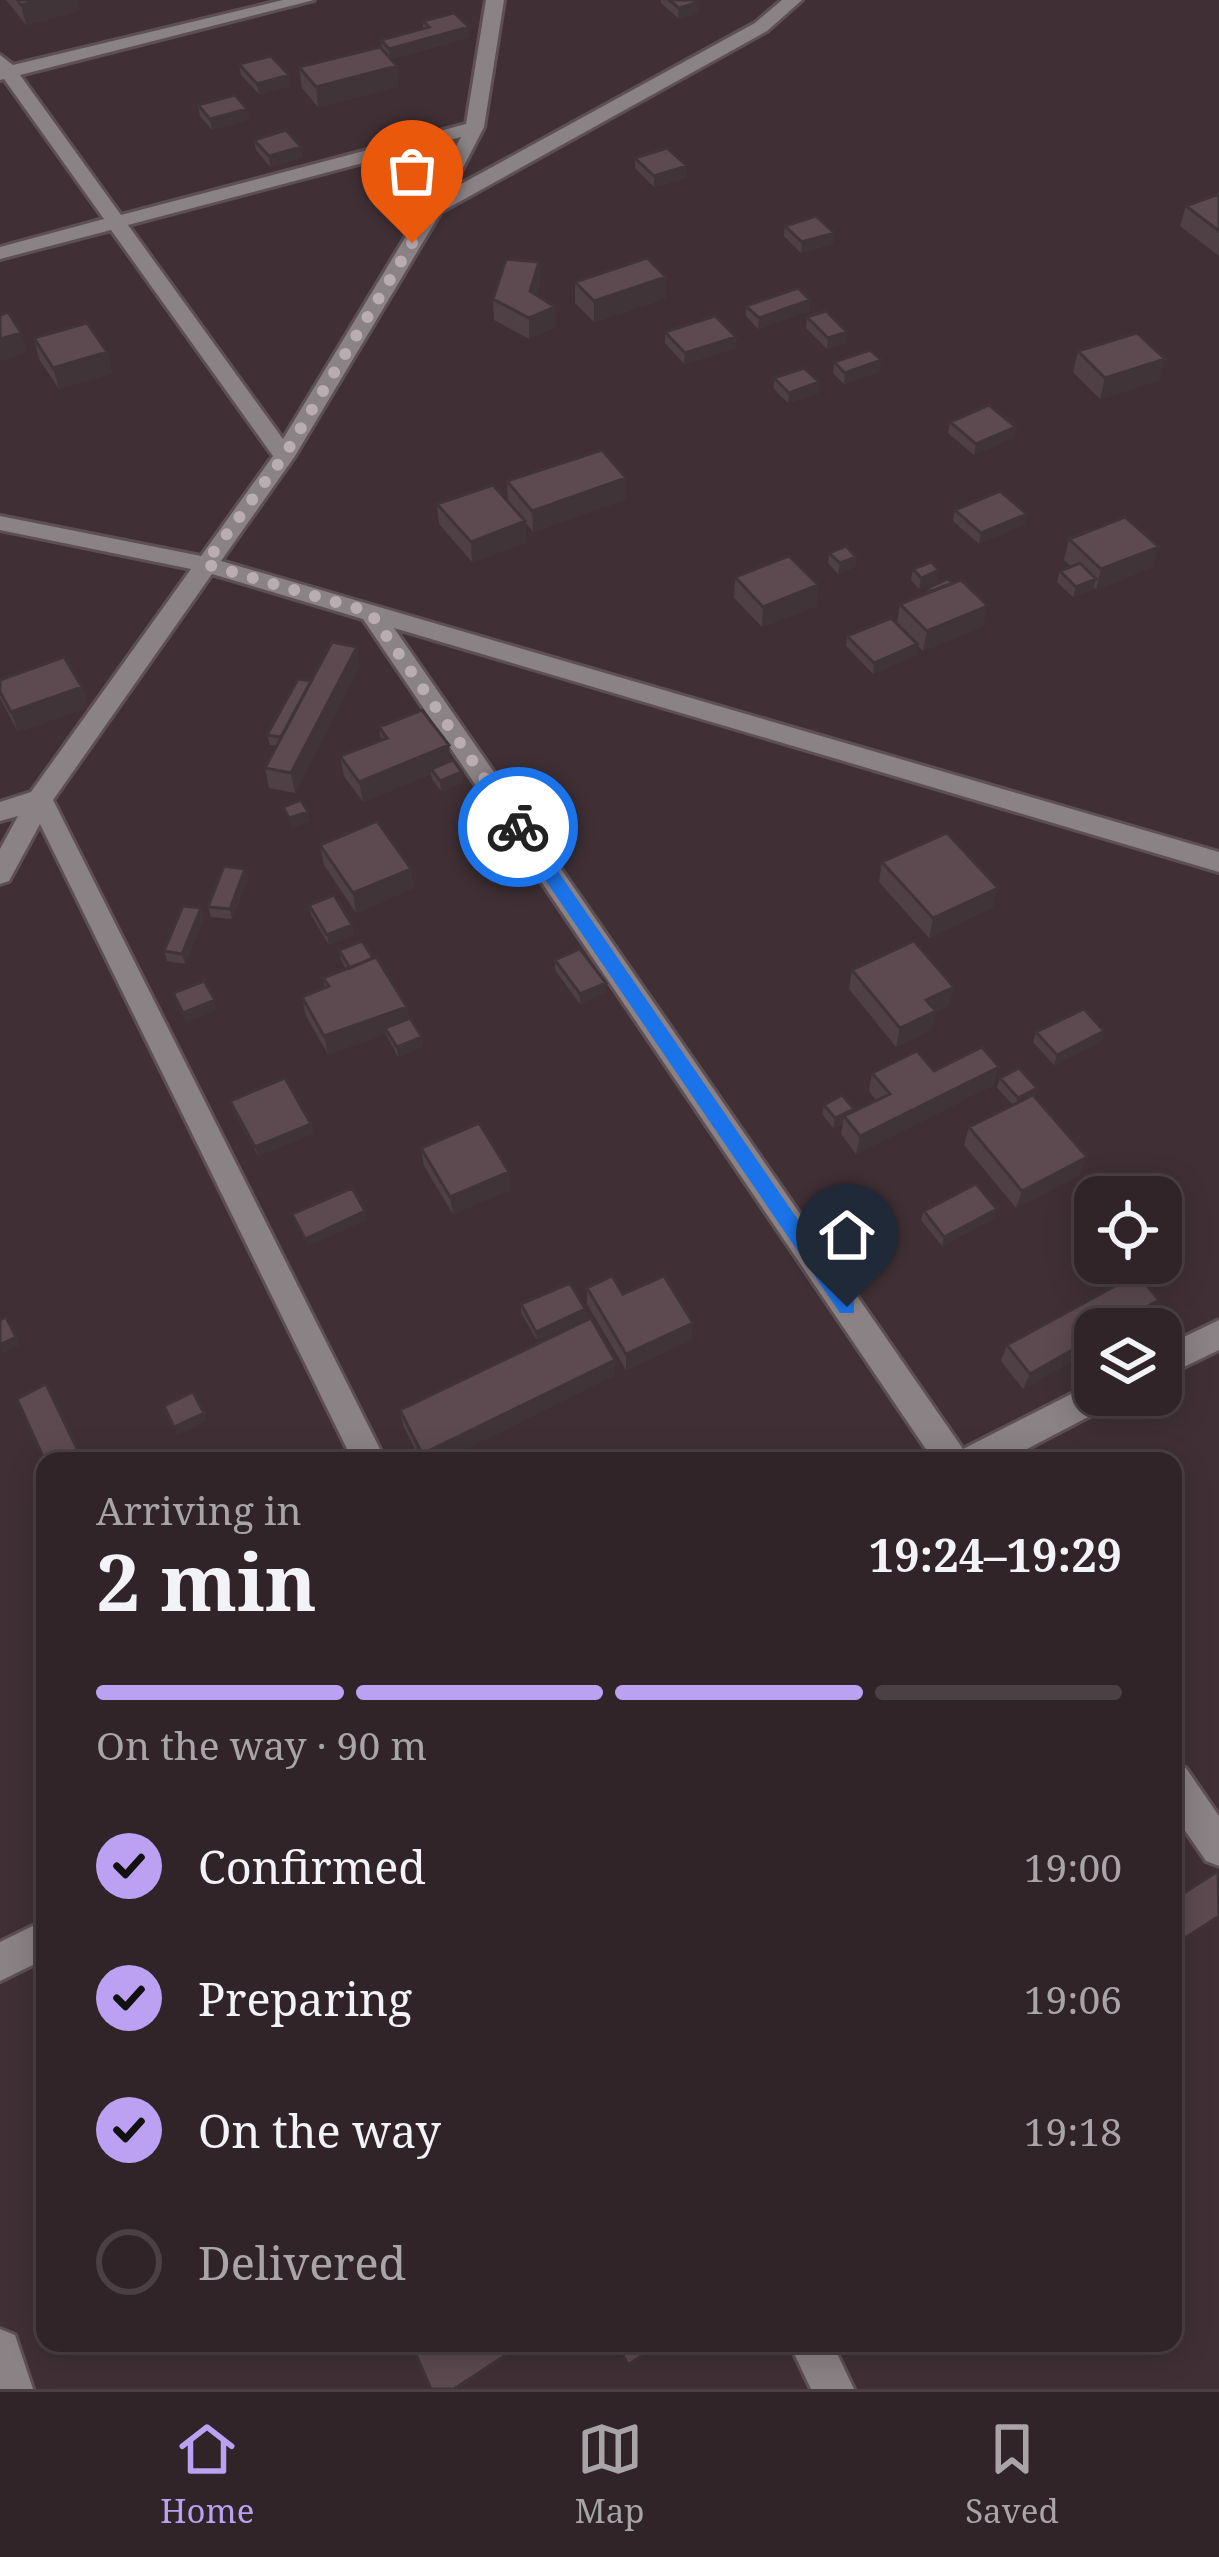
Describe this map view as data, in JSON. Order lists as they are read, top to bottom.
{
  "page": {
    "heading": ["2 min", "Arriving in", "19:24–19:29"],
    "bar": "On the way · 90 m",
    "list": [
      ["Confirmed", "19:00"],
      ["Preparing", "19:06"],
      ["On the way", "19:18"],
      "Delivered"
    ],
    "tabs": ["Home", "Map", "Saved"]
  }
}
